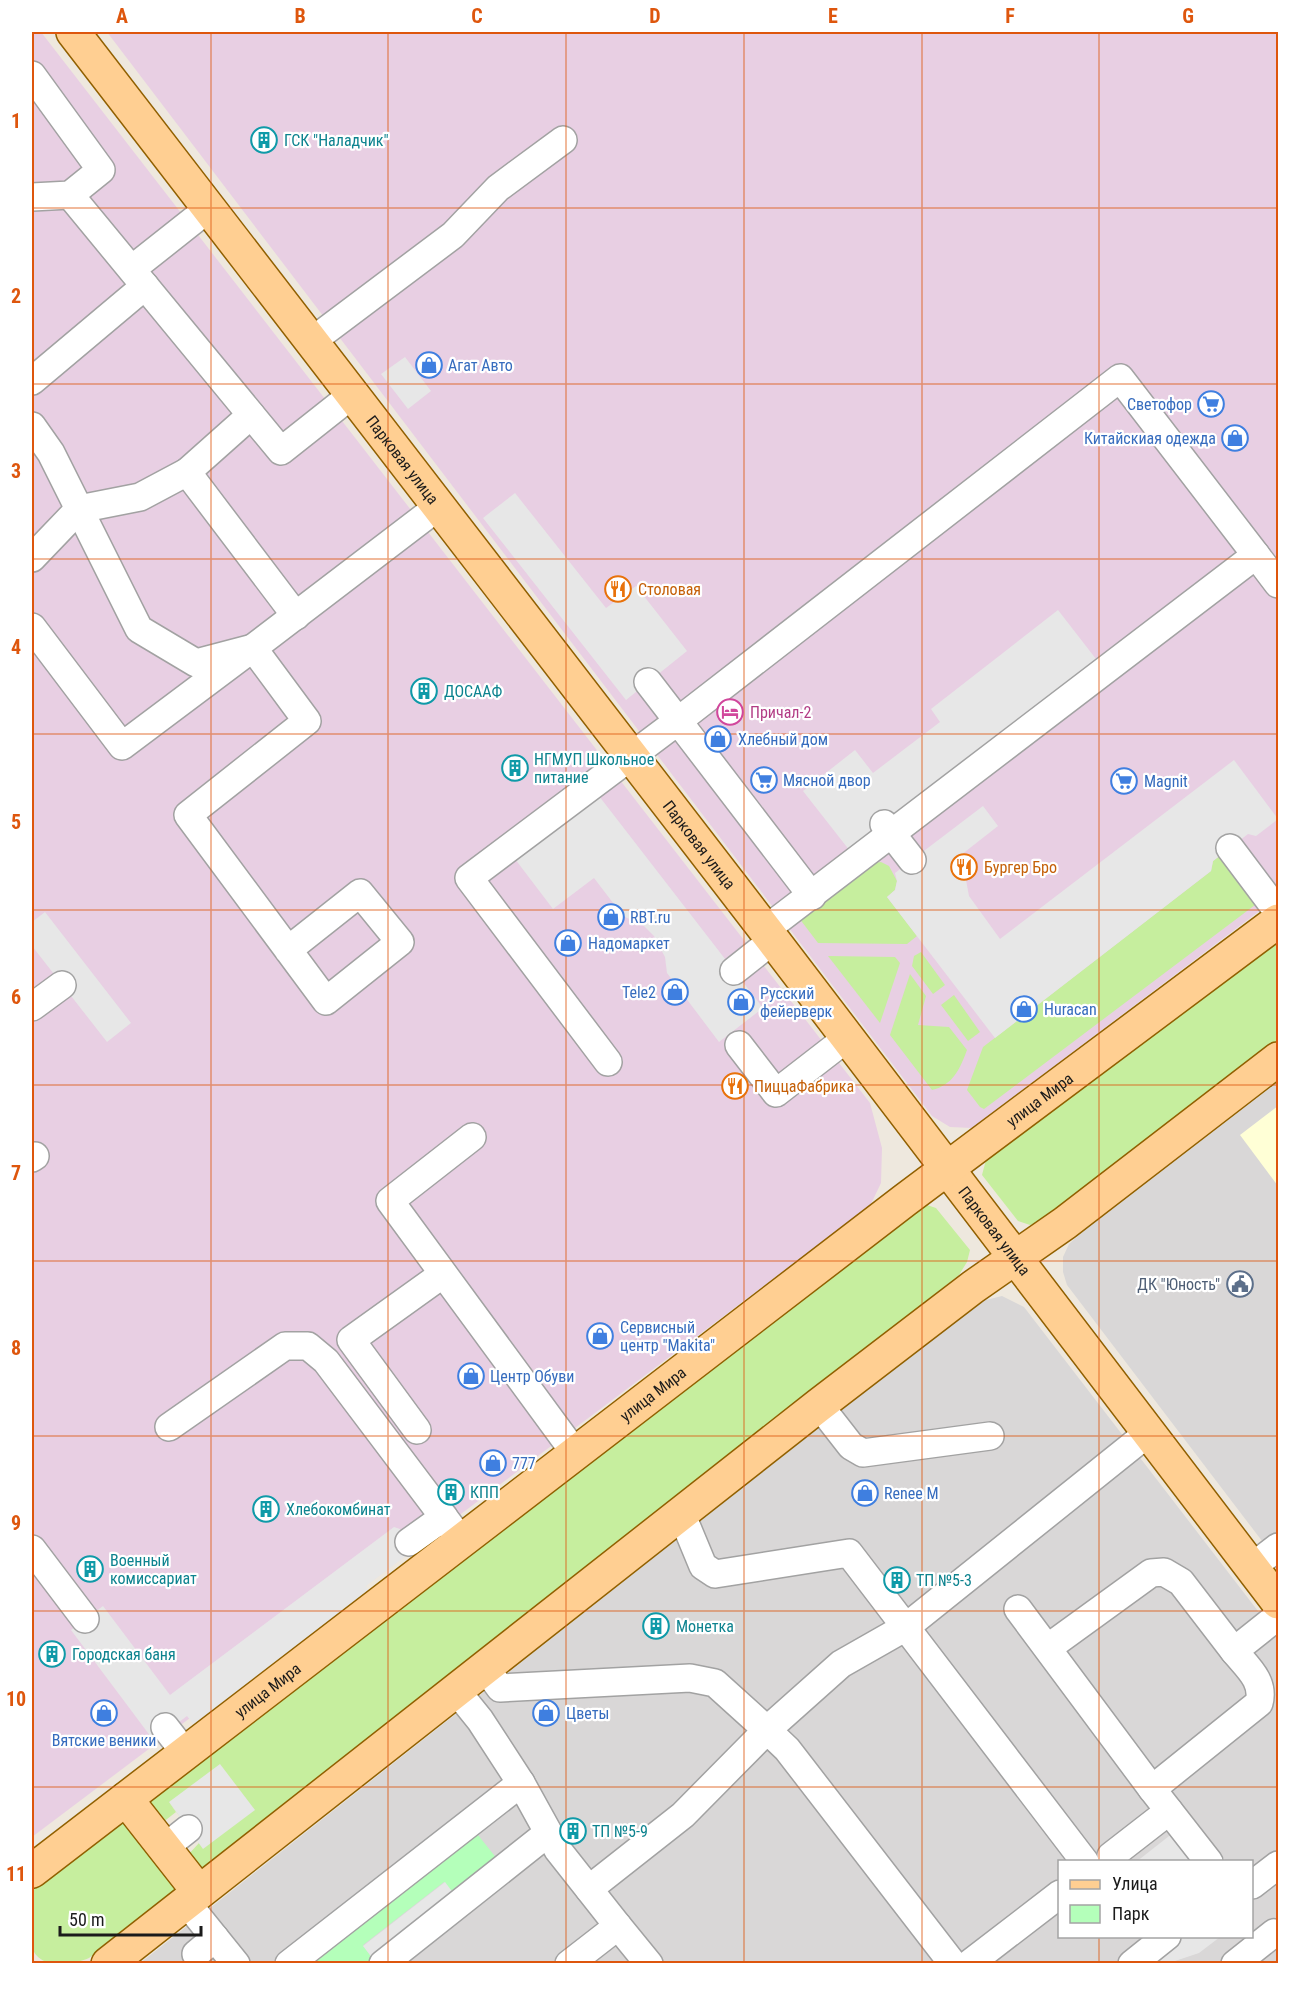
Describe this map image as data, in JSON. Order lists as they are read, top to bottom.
{
  "streets": {
    "main road": ["Парковая улица", "улица Мира"]
  },
  "crossings": [
    ["Парковая улица", "улица Мира"]
  ],
  "places": {
    "building": [
      "ГСК \"Наладчик\"",
      "ДОСААФ",
      "НГМУП Школьное питание",
      "КПП",
      "Хлебокомбинат",
      "Военный комиссариат",
      "ТП №5-3",
      "Монетка",
      "Городская баня",
      "ТП №5-9"
    ],
    "shop": [
      "Агат Авто",
      "Китайскиая одежда",
      "Хлебный дом",
      "RBT.ru",
      "Надомаркет",
      "Tele2",
      "Русский фейерверк",
      "Huracan",
      "Сервисный центр \"Makita\"",
      "Центр Обуви",
      "777",
      "Renee M",
      "Вятские веники",
      "Цветы"
    ],
    "supermarket": ["Светофор", "Мясной двор", "Magnit"],
    "restaurant": ["Столовая", "Бургер Бро", "ПиццаФабрика"],
    "hotel": ["Причал-2"],
    "public building": ["ДК \"Юность\""]
  },
  "legend": ["Улица", "Парк"],
  "scale_bar": "50 m",
  "grid": {
    "columns": [
      "A",
      "B",
      "C",
      "D",
      "E",
      "F",
      "G"
    ],
    "rows": [
      "1",
      "2",
      "3",
      "4",
      "5",
      "6",
      "7",
      "8",
      "9",
      "10",
      "11"
    ]
  }
}
